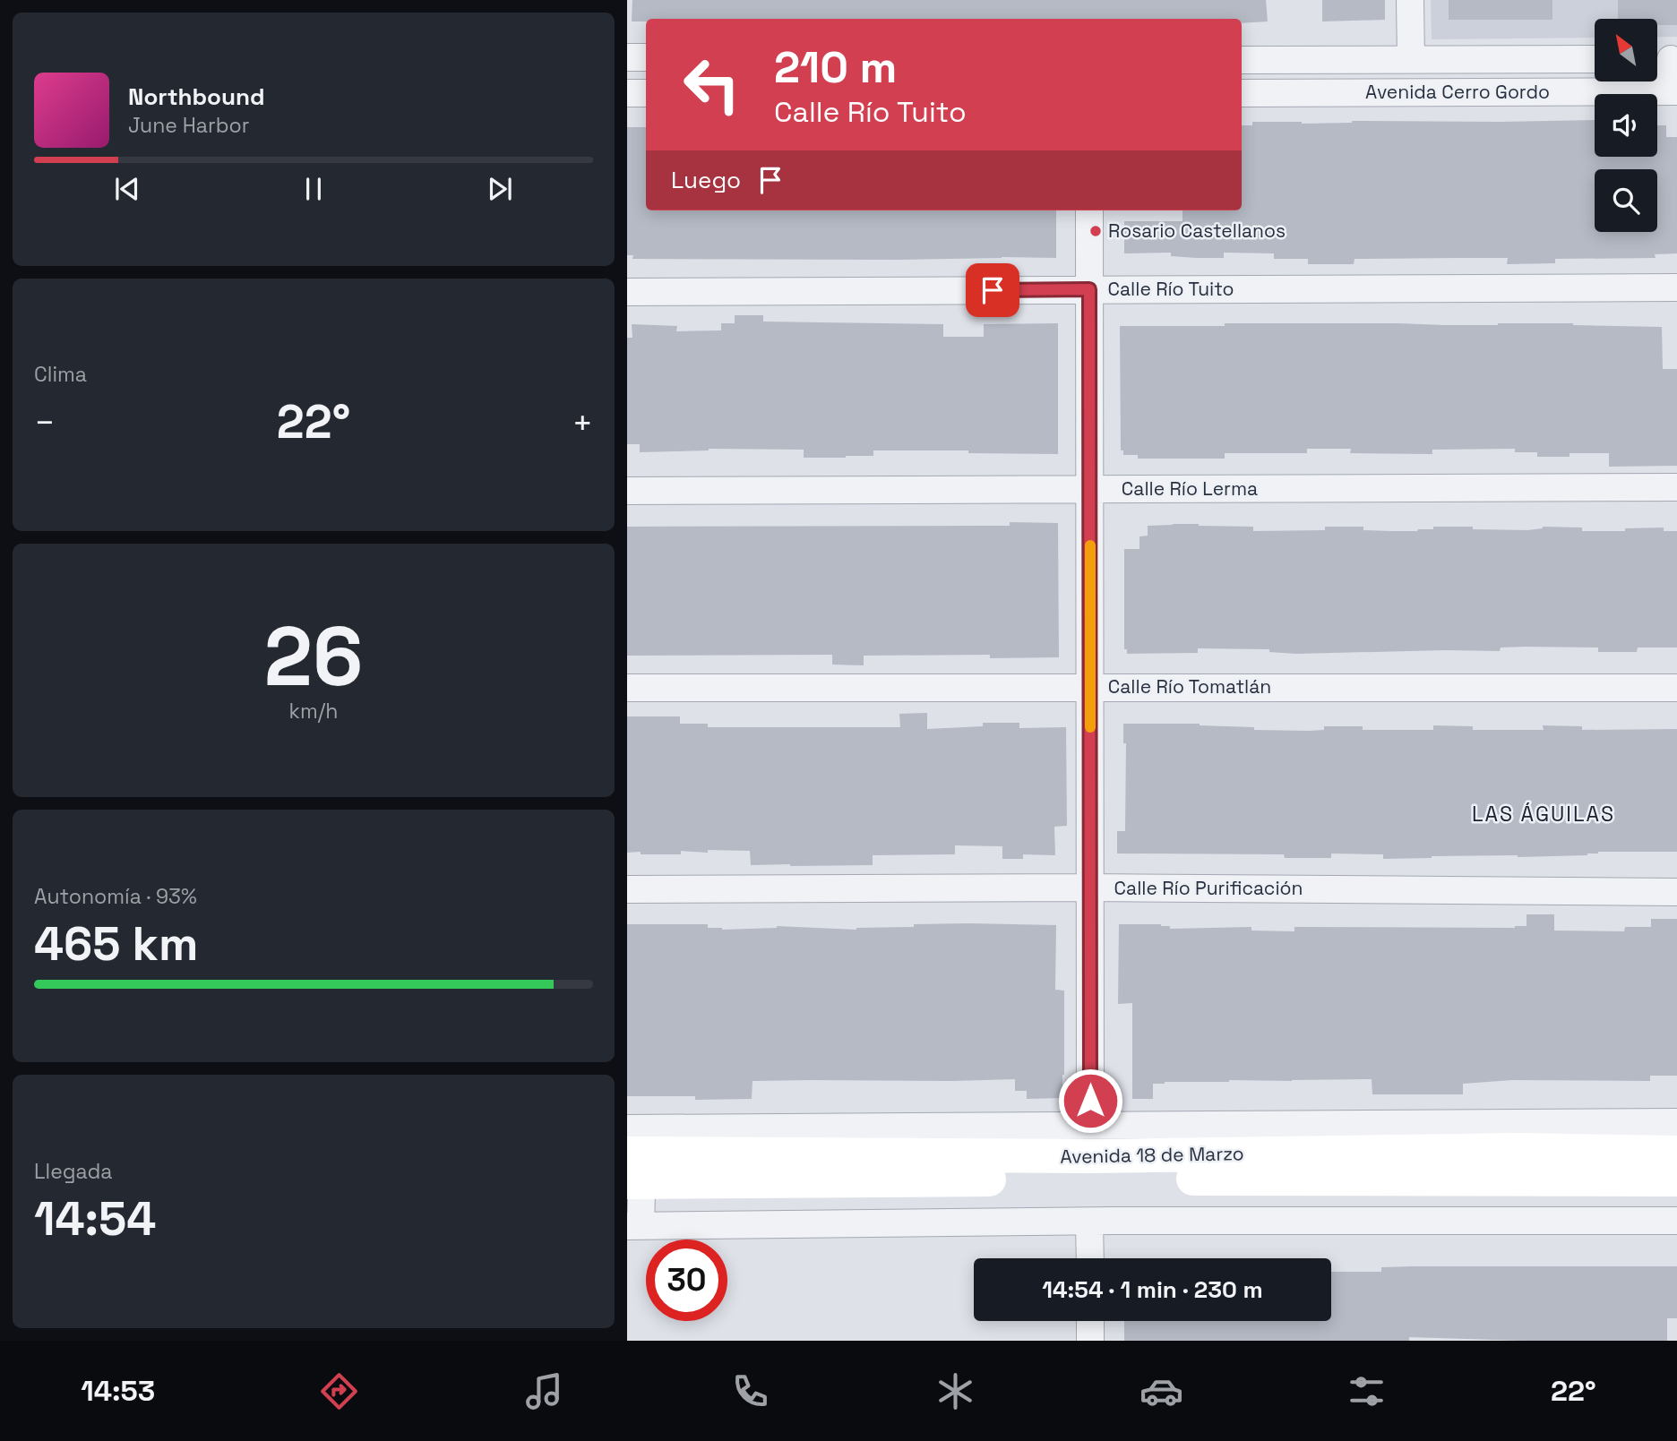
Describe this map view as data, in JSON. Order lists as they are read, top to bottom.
{
  "streets": {
    "main road": ["Avenida 18 de Marzo"],
    "street": [
      "Avenida Cerro Gordo",
      "Calle Río Tuito",
      "Calle Río Lerma",
      "Calle Río Tomatlán",
      "Calle Río Purificación"
    ]
  },
  "districts": ["LAS ÁGUILAS"],
  "places": ["Rosario Castellanos"],
  "north": "top left",
  "page": {
    "turn": ["210 m", "Calle Río Tuito"],
    "song": ["Northbound", "June Harbor"],
    "then": "Luego",
    "tile": [
      "Clima",
      ["26", "km/h"],
      ["Autonomía · 93%", "465 km"],
      ["Llegada", "14:54"]
    ],
    "heat": ["−", "22°", "+"],
    "limit": "30",
    "trip": "14:54 · 1 min · 230 m",
    "tabs": ["14:53", "22°"]
  }
}
